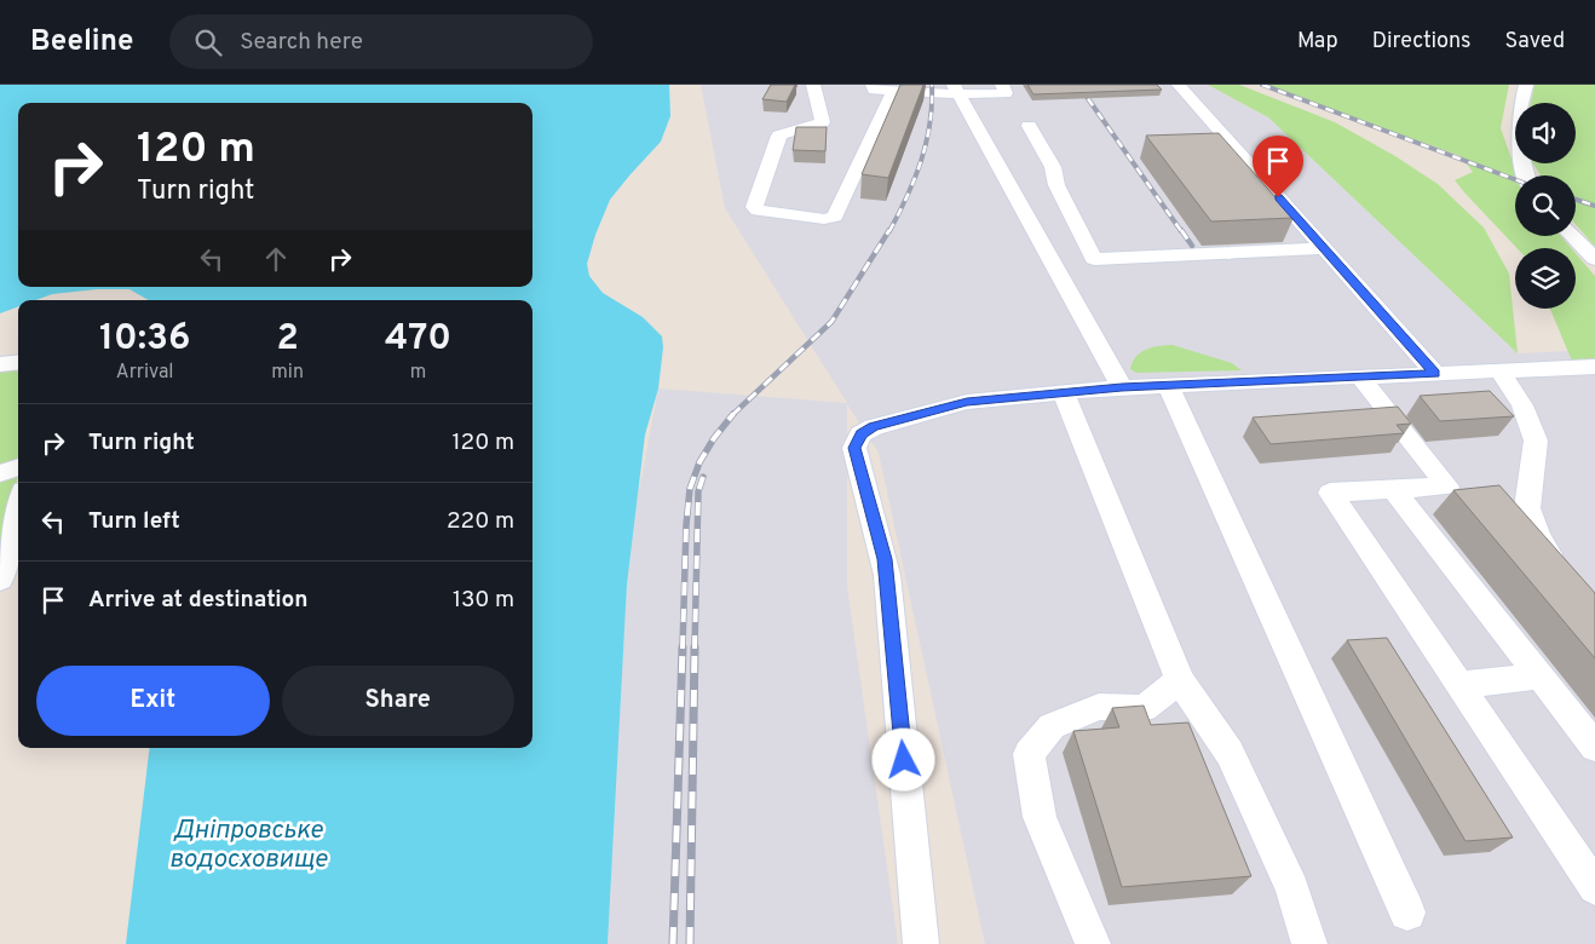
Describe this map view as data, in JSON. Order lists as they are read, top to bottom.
{
  "water": ["Дніпровське водосховище"],
  "page": {
    "header": "Beeline",
    "search": "Search here",
    "nav": ["Map", "Directions", "Saved"],
    "turn": ["120 m", "Turn right"],
    "eta": [
      "10:36",
      "Arrival",
      "2",
      "min",
      "470",
      "m"
    ],
    "list": [
      {
        "name": "Turn right",
        "value": "120 m"
      },
      {
        "name": "Turn left",
        "value": "220 m"
      },
      {
        "name": "Arrive at destination",
        "value": "130 m"
      }
    ],
    "buttons": ["Exit", "Share"]
  }
}
